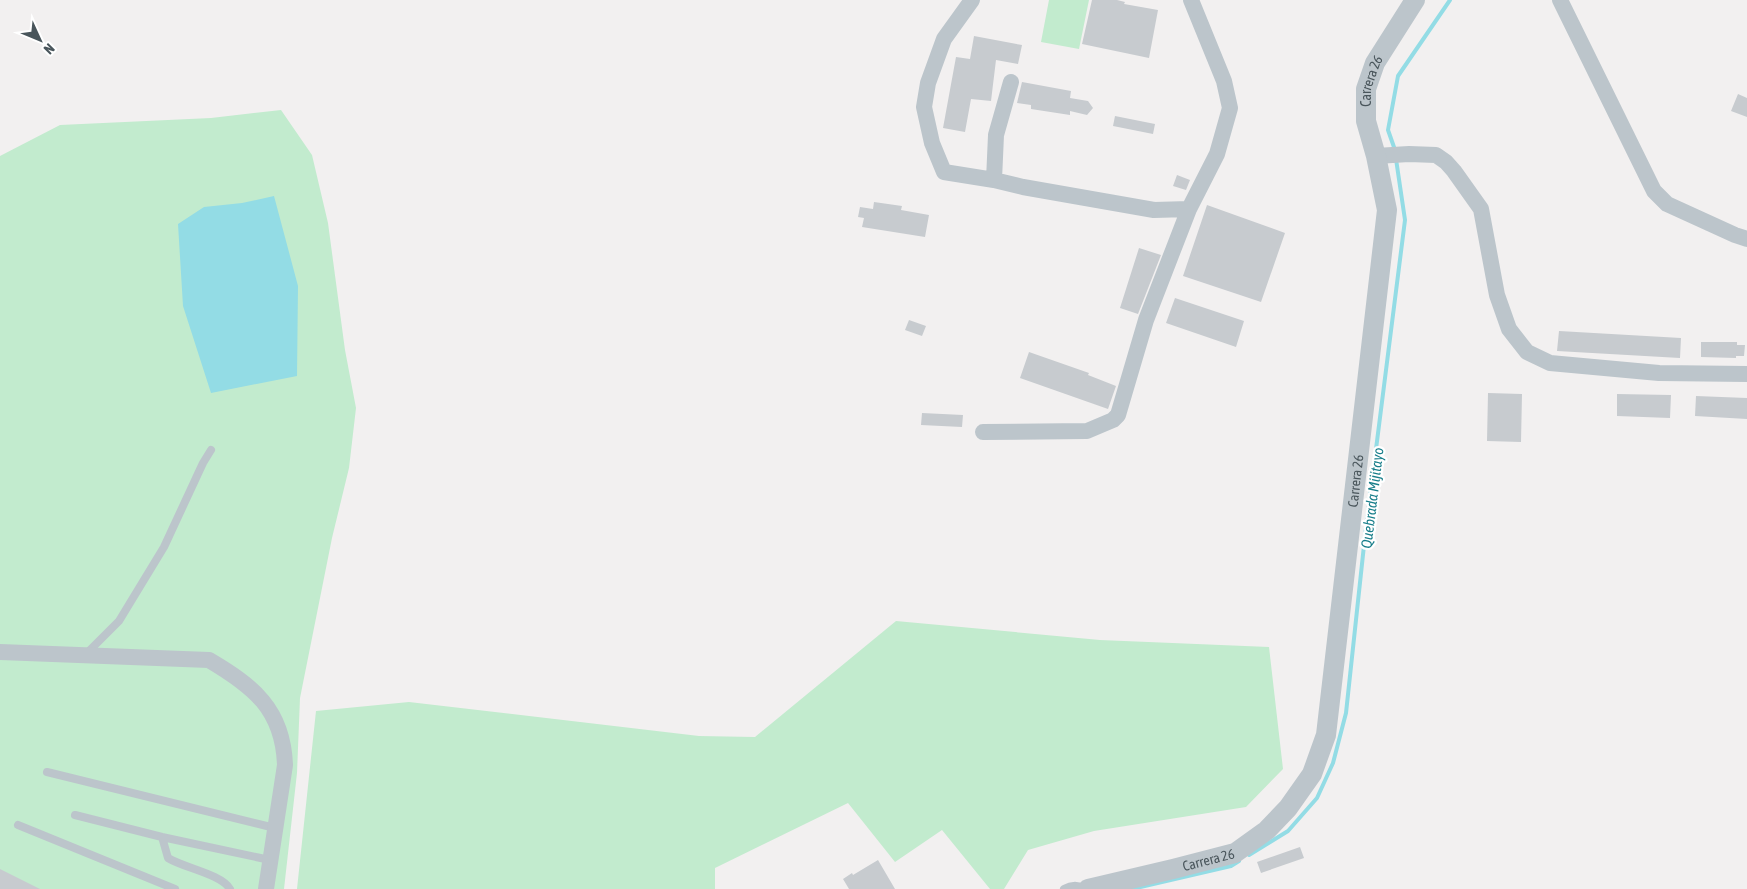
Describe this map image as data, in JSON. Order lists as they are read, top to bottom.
{
  "streets": {
    "street": ["Carrera 26"]
  },
  "water": ["Quebrada Mijitayo"],
  "north": "bottom right"
}
